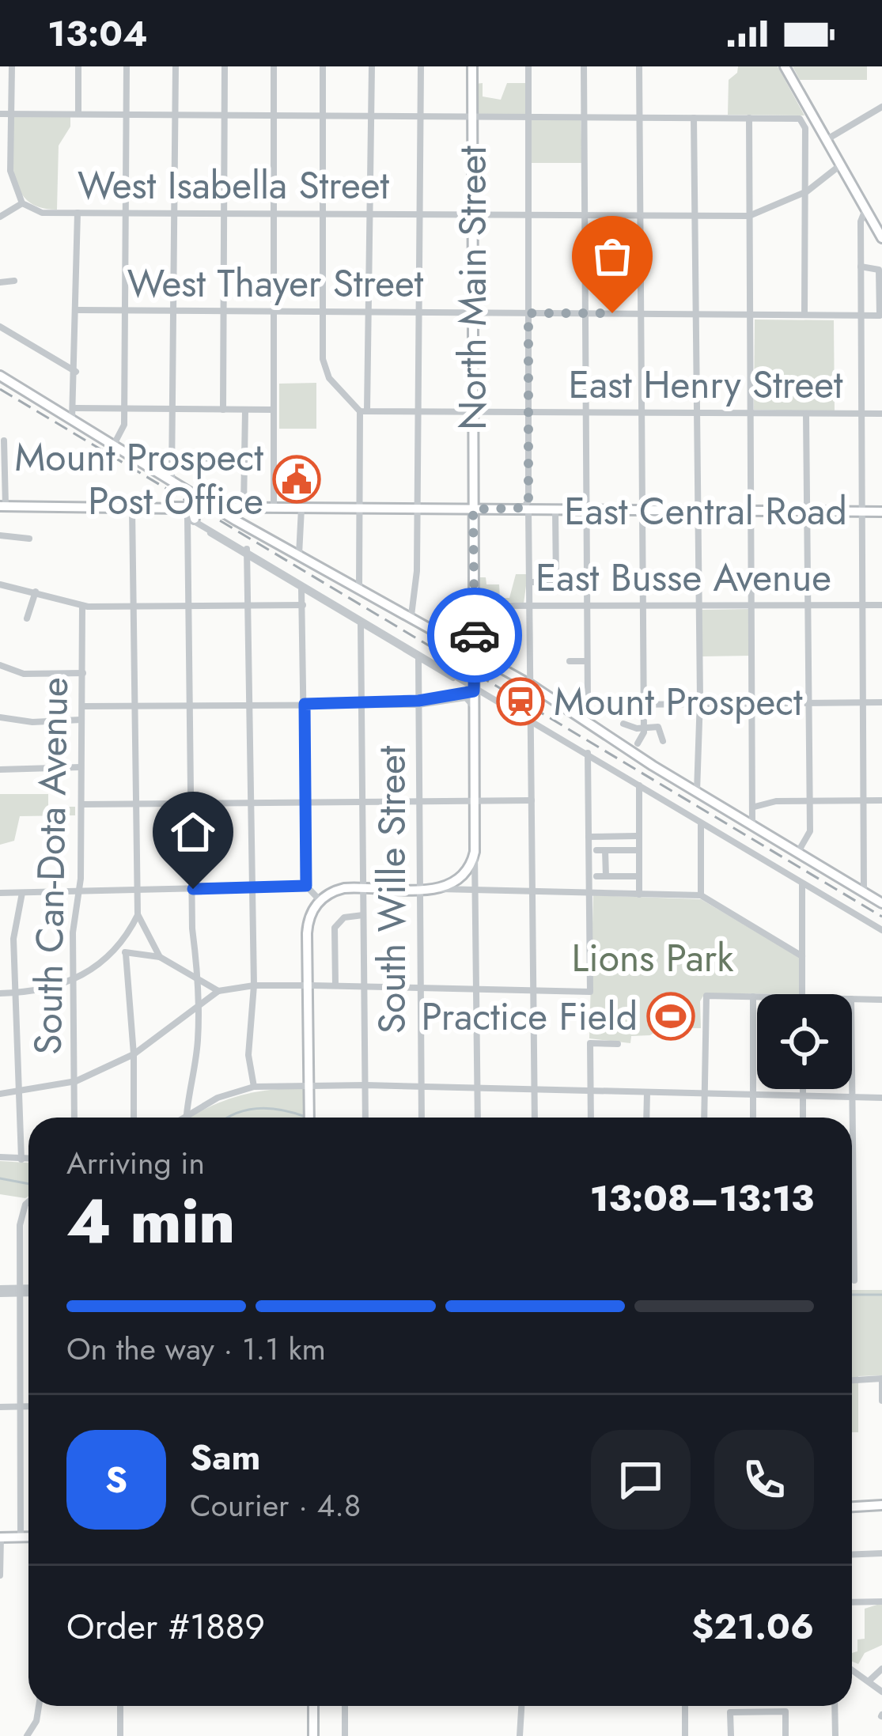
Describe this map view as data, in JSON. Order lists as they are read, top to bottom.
{
  "streets": {
    "main road": ["North Main Street", "East Central Road"],
    "street": [
      "West Isabella Street",
      "West Thayer Street",
      "East Henry Street",
      "East Busse Avenue",
      "South Can-Dota Avenue",
      "South Wille Street"
    ]
  },
  "crossings": [
    ["West Isabella Street", "North Main Street"],
    ["West Thayer Street", "North Main Street"],
    ["North Main Street", "East Henry Street"],
    ["North Main Street", "East Central Road"],
    ["North Main Street", "East Busse Avenue"]
  ],
  "parks": ["Lions Park"],
  "places": {
    "public building": ["Mount Prospect Post Office"],
    "station": ["Mount Prospect"],
    "sports": ["Practice Field"]
  },
  "page": {
    "status": "13:04",
    "heading": ["4 min", "Arriving in", "13:08–13:13"],
    "panel": [
      "Sam",
      "Courier · 4.8",
      "Order #1889",
      "$21.06"
    ],
    "bar": "On the way · 1.1 km",
    "round": "S"
  }
}
